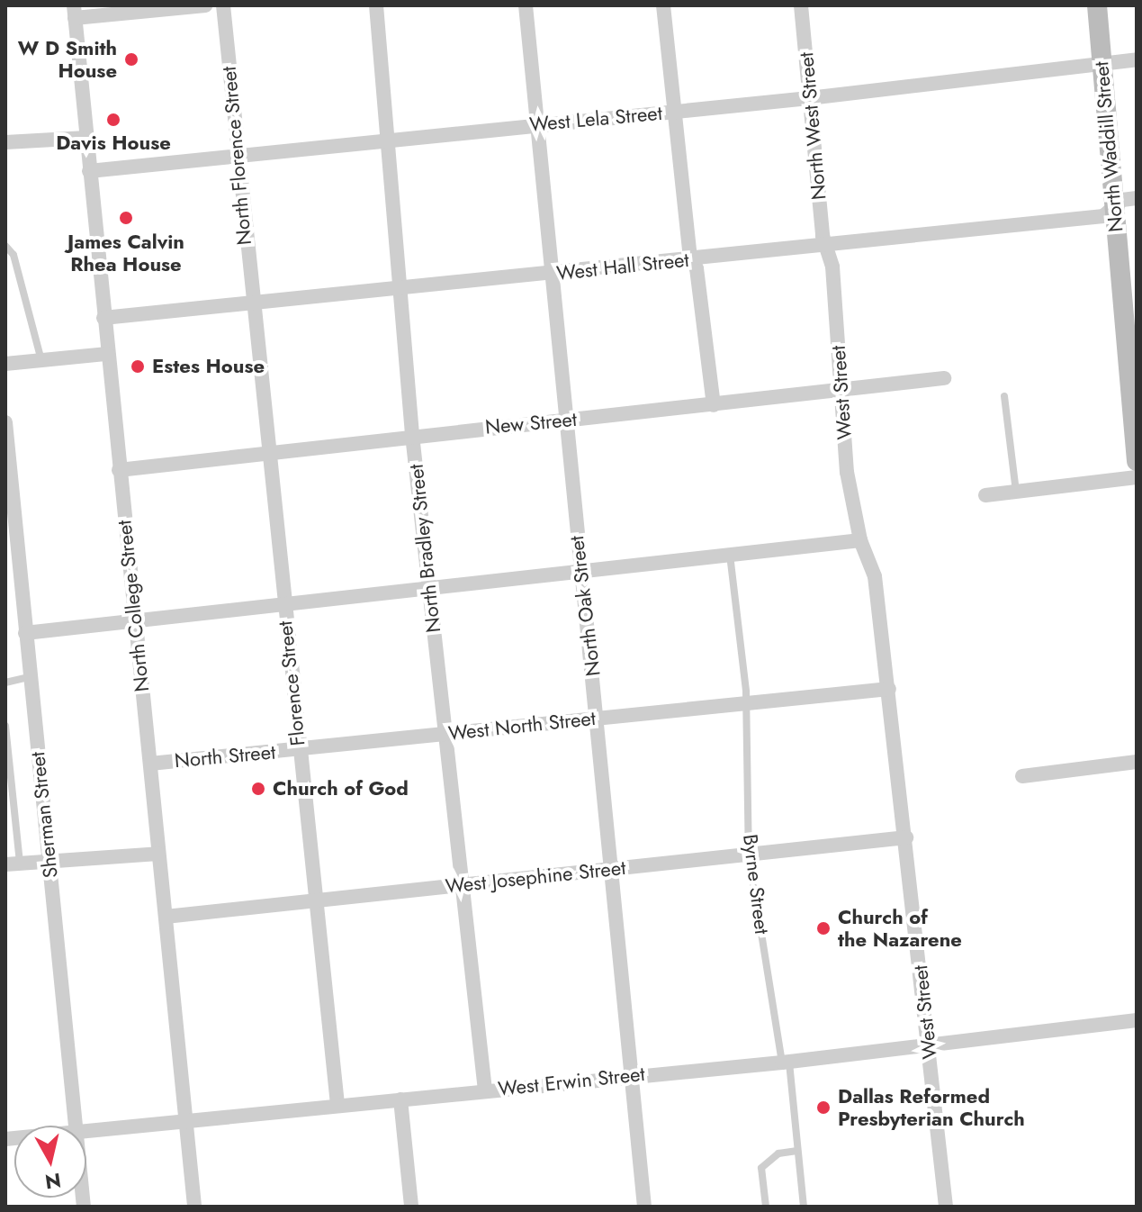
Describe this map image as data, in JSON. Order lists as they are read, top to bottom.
{
  "streets": {
    "street": [
      "West Lela Street",
      "North West Street",
      "North Waddill Street",
      "North Florence Street",
      "West Hall Street",
      "West Street",
      "New Street",
      "North Bradley Street",
      "North College Street",
      "North Oak Street",
      "Florence Street",
      "West North Street",
      "North Street",
      "Sherman Street",
      "West Josephine Street",
      "West Erwin Street"
    ],
    "lane": ["Byrne Street"]
  },
  "crossings": [
    ["West Lela Street", "North West Street"],
    ["West Lela Street", "North Waddill Street"],
    ["West Lela Street", "North Florence Street"],
    ["West Lela Street", "North Bradley Street"],
    ["West Lela Street", "North College Street"],
    ["West Lela Street", "North Oak Street"],
    ["North West Street", "West Hall Street"],
    ["North West Street", "West Street"],
    ["North Waddill Street", "West Hall Street"],
    ["North Florence Street", "West Hall Street"],
    ["North Florence Street", "Florence Street"],
    ["West Hall Street", "West Street"],
    ["West Hall Street", "North Bradley Street"],
    ["West Hall Street", "North College Street"],
    ["West Hall Street", "North Oak Street"],
    ["West Hall Street", "Florence Street"],
    ["West Street", "New Street"],
    ["West Street", "West Josephine Street"],
    ["West Street", "West Erwin Street"],
    ["New Street", "North Bradley Street"],
    ["New Street", "North College Street"],
    ["New Street", "North Oak Street"],
    ["New Street", "Florence Street"],
    ["North Bradley Street", "West North Street"],
    ["North Bradley Street", "West Josephine Street"],
    ["North Bradley Street", "West Erwin Street"],
    ["North College Street", "North Street"],
    ["North College Street", "West Josephine Street"],
    ["North College Street", "West Erwin Street"],
    ["North Oak Street", "West North Street"],
    ["North Oak Street", "West Josephine Street"],
    ["North Oak Street", "West Erwin Street"],
    ["Florence Street", "West North Street"],
    ["Florence Street", "North Street"],
    ["Florence Street", "West Josephine Street"],
    ["Florence Street", "West Erwin Street"],
    ["West North Street", "North Street"],
    ["West North Street", "Byrne Street"],
    ["West Josephine Street", "Byrne Street"],
    ["Byrne Street", "West Erwin Street"]
  ],
  "places": [
    "W D Smith House",
    "Davis House",
    "James Calvin Rhea House",
    "Estes House",
    "Church of God",
    "Church of the Nazarene",
    "Dallas Reformed Presbyterian Church"
  ],
  "north": "bottom"
}
